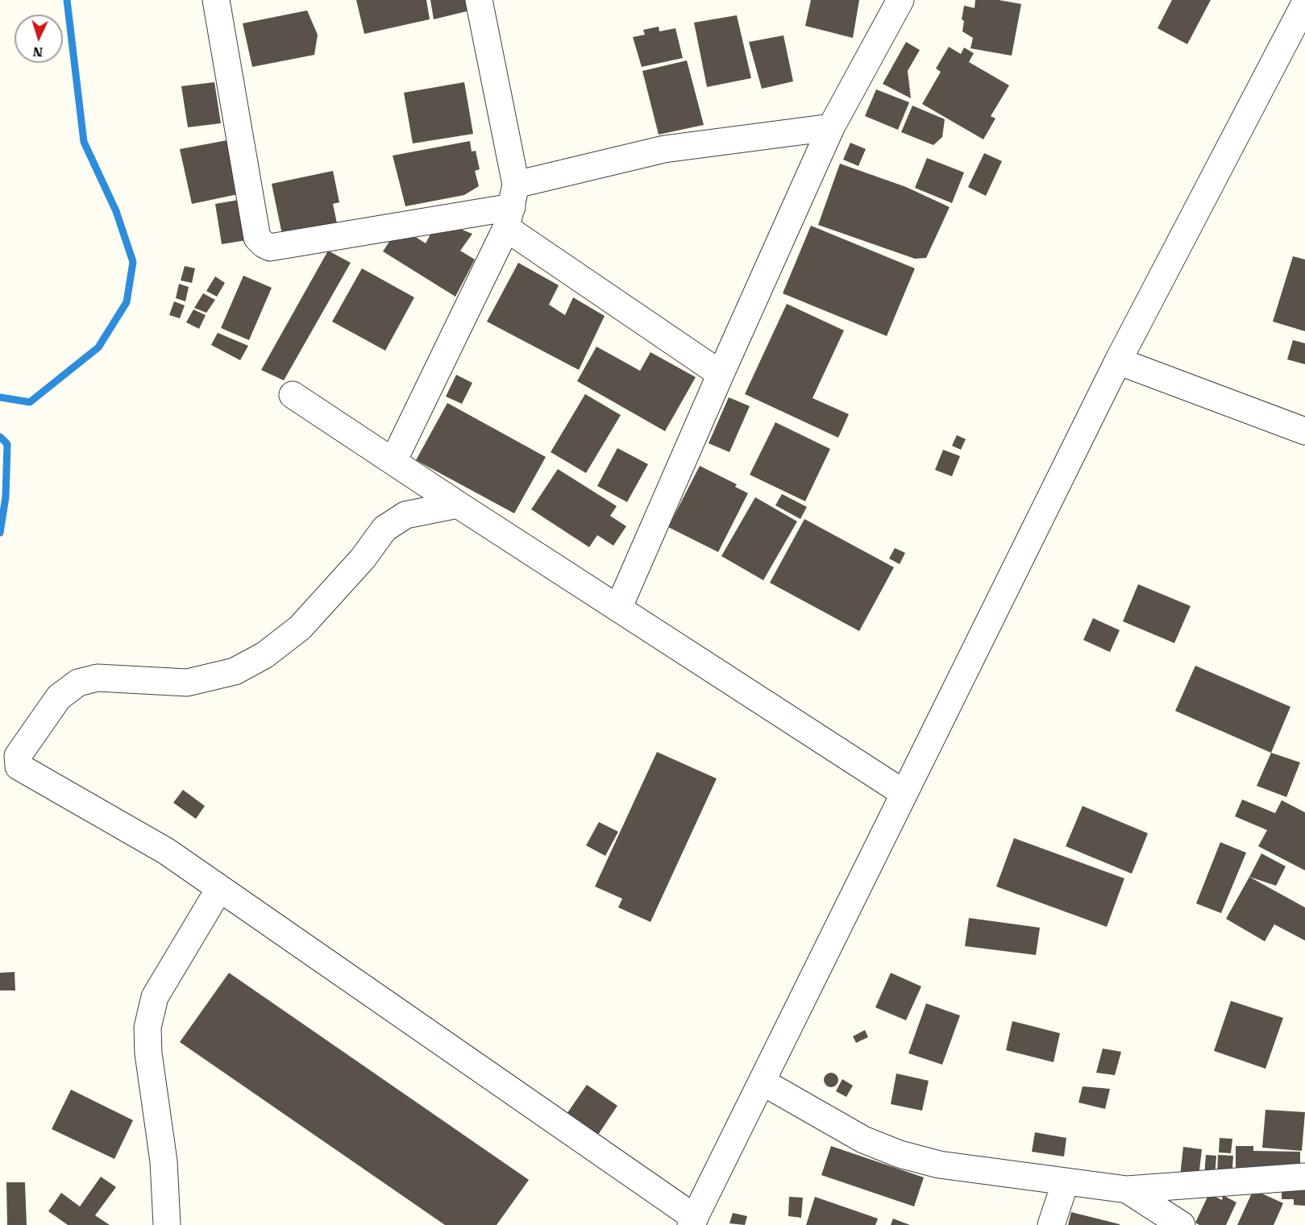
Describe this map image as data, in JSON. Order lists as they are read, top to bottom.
{
  "north": "bottom"
}
